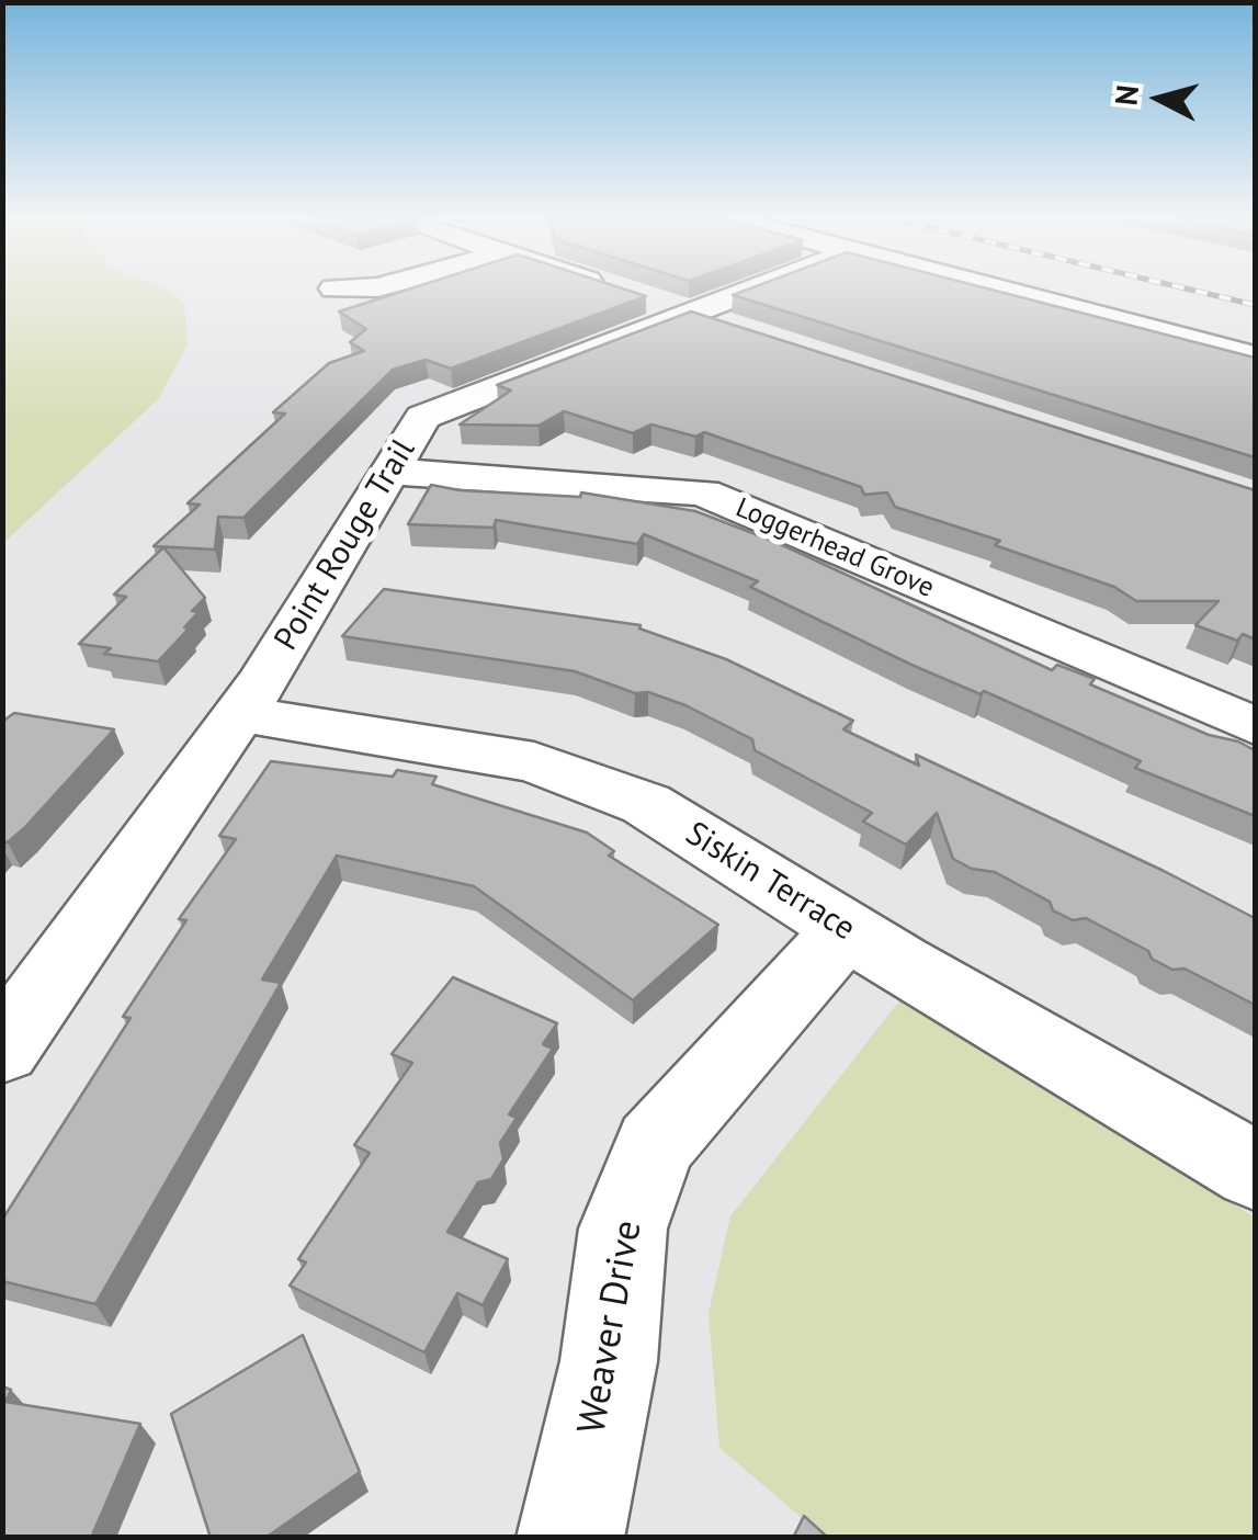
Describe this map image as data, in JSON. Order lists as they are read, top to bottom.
{
  "streets": {
    "street": [
      "Point Rouge Trail",
      "Loggerhead Grove",
      "Siskin Terrace",
      "Weaver Drive"
    ]
  },
  "crossings": [
    ["Point Rouge Trail", "Loggerhead Grove"],
    ["Point Rouge Trail", "Siskin Terrace"],
    ["Siskin Terrace", "Weaver Drive"]
  ],
  "north": "left"
}
